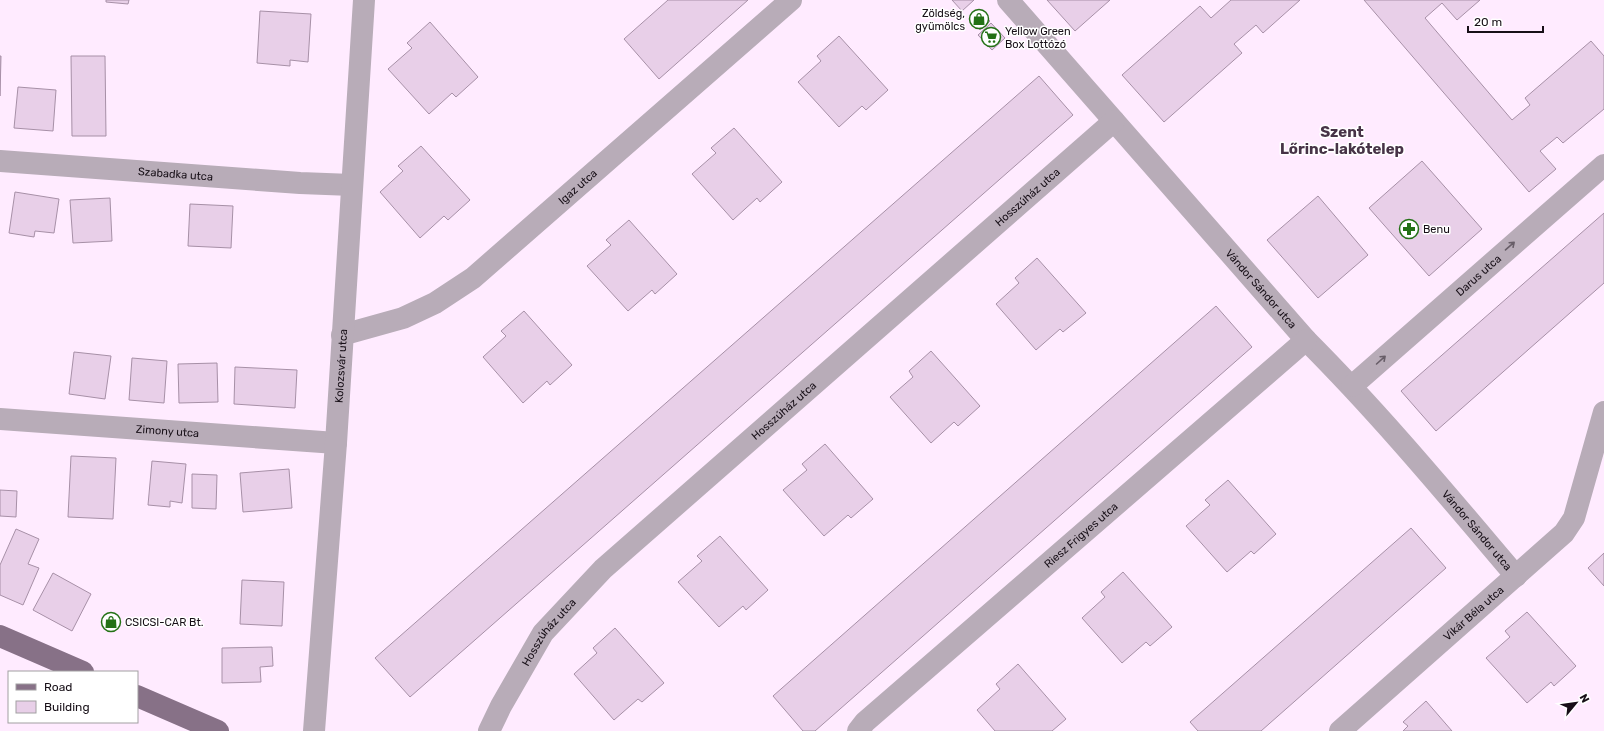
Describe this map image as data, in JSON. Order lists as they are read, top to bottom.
{
  "streets": {
    "street": [
      "Szabadka utca",
      "Igaz utca",
      "Hosszúház utca",
      "Darus utca",
      "Vándor Sándor utca",
      "Kolozsvár utca",
      "Zimony utca",
      "Riesz Frigyes utca",
      "Vikár Béla utca"
    ]
  },
  "crossings": [
    ["Szabadka utca", "Kolozsvár utca"],
    ["Igaz utca", "Kolozsvár utca"],
    ["Hosszúház utca", "Vándor Sándor utca"],
    ["Darus utca", "Vándor Sándor utca"],
    ["Vándor Sándor utca", "Riesz Frigyes utca"],
    ["Vándor Sándor utca", "Vikár Béla utca"],
    ["Kolozsvár utca", "Zimony utca"]
  ],
  "one_way": ["Darus utca"],
  "districts": ["Szent Lőrinc-lakótelep"],
  "places": {
    "shop": ["Zöldség, gyümölcs", "CSICSI-CAR Bt."],
    "supermarket": ["Yellow Green Box Lottózó"],
    "pharmacy": ["Benu"]
  },
  "legend": ["Road", "Building"],
  "scale_bar": "20 m",
  "north": "top right"
}
